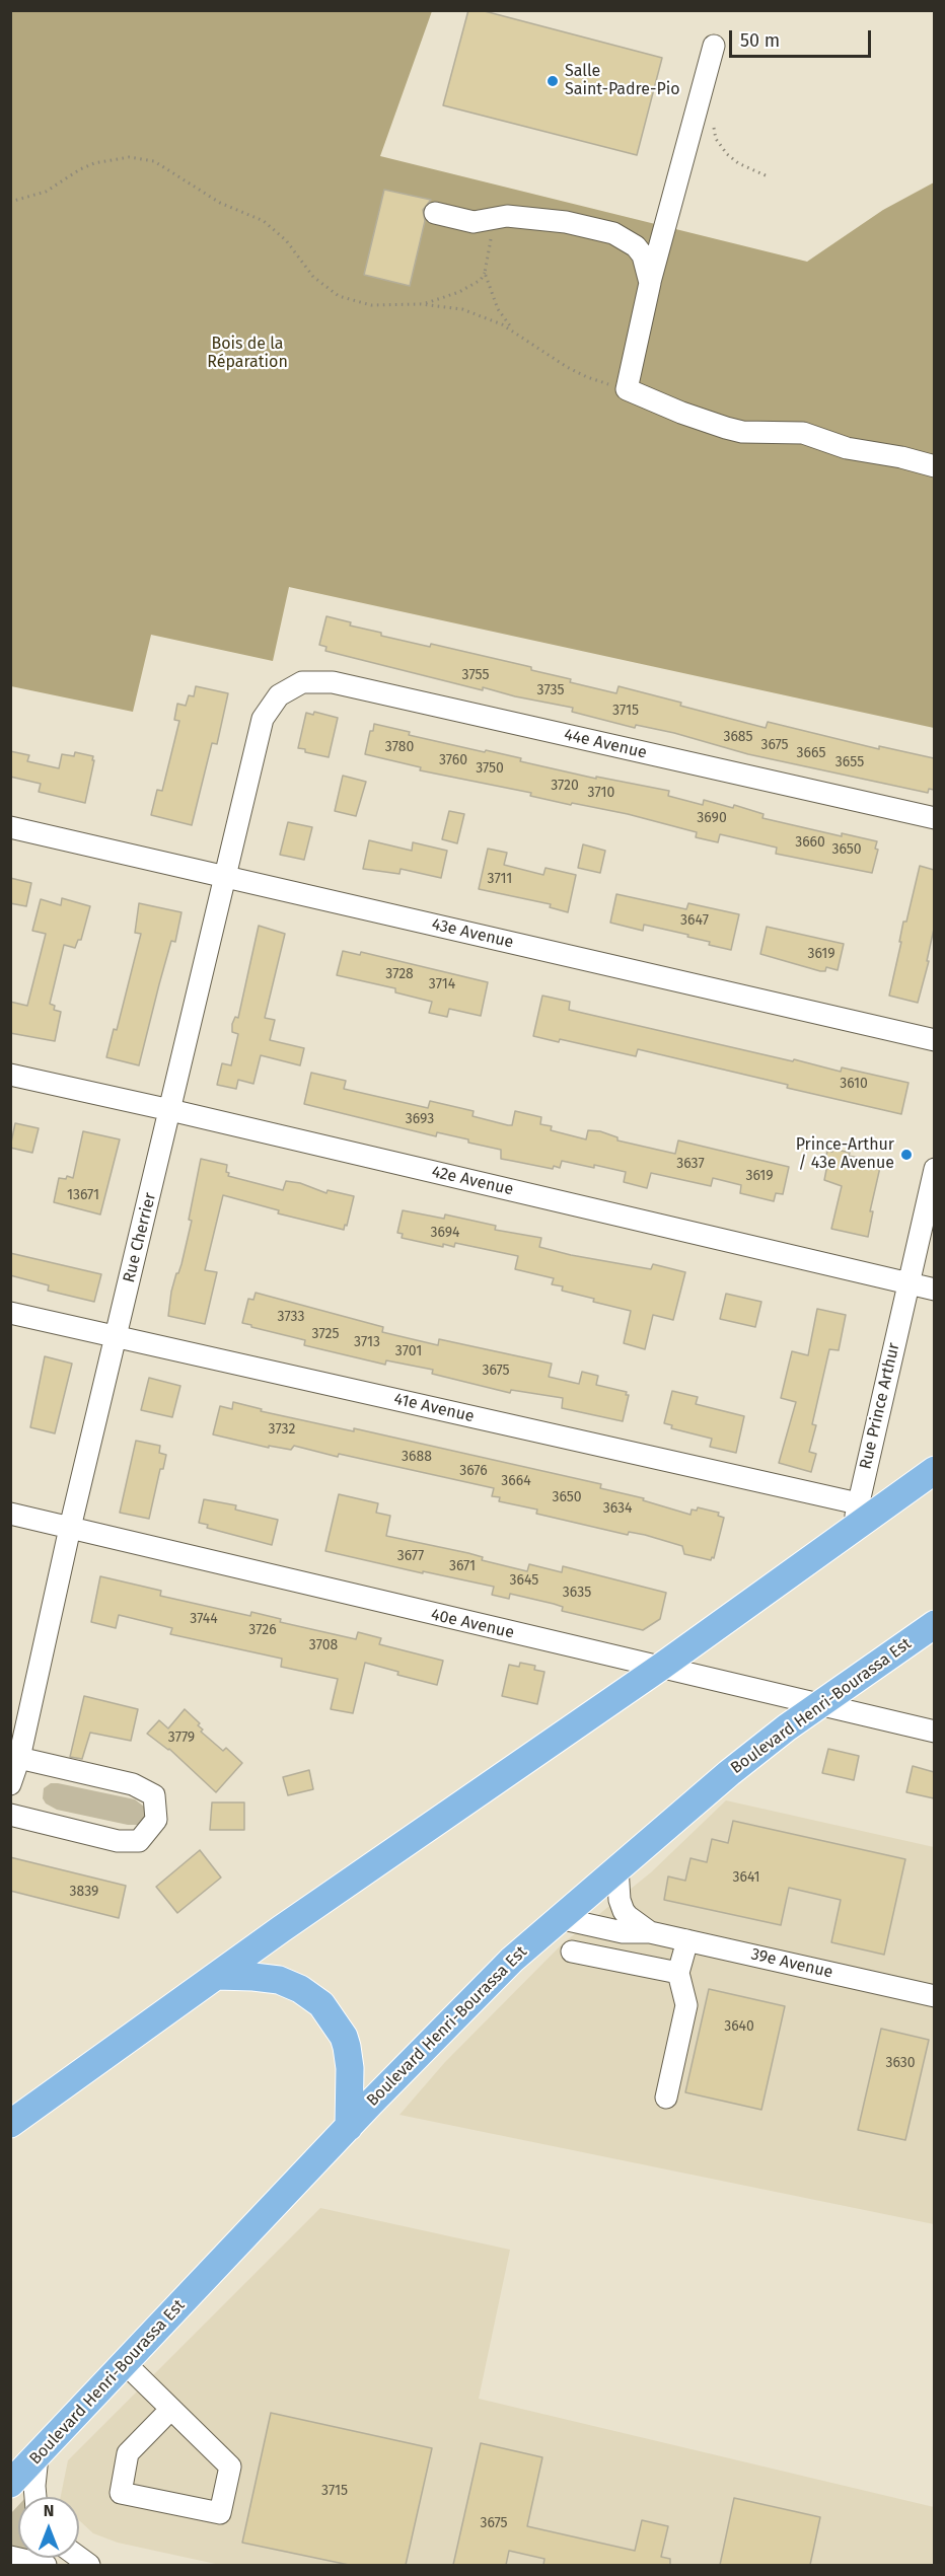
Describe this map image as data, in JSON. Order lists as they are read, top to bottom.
{
  "streets": {
    "main road": ["Boulevard Henri-Bourassa Est"],
    "street": [
      "44e Avenue",
      "43e Avenue",
      "42e Avenue",
      "Rue Cherrier",
      "Rue Prince Arthur",
      "41e Avenue",
      "40e Avenue",
      "39e Avenue"
    ]
  },
  "crossings": [
    ["44e Avenue", "Rue Cherrier"],
    ["43e Avenue", "Rue Cherrier"],
    ["42e Avenue", "Rue Cherrier"],
    ["42e Avenue", "Rue Prince Arthur"],
    ["Rue Cherrier", "41e Avenue"],
    ["Rue Cherrier", "40e Avenue"],
    ["Rue Prince Arthur", "41e Avenue"],
    ["40e Avenue", "Boulevard Henri-Bourassa Est"],
    ["Boulevard Henri-Bourassa Est", "39e Avenue"]
  ],
  "parks": ["Bois de la Réparation"],
  "places": ["Salle Saint-Padre-Pio", "Prince-Arthur / 43e Avenue"],
  "house_numbers": [
    "3755",
    "3735",
    "3715",
    "3685",
    "3675",
    "3780",
    "3665",
    "3760",
    "3655",
    "3750",
    "3720",
    "3710",
    "3690",
    "3660",
    "3650",
    "3711",
    "3647",
    "3619",
    "3728",
    "3714",
    "3610",
    "3693",
    "3637",
    "3619",
    "13671",
    "3694",
    "3733",
    "3725",
    "3713",
    "3701",
    "3675",
    "3732",
    "3688",
    "3676",
    "3664",
    "3650",
    "3634",
    "3677",
    "3671",
    "3645",
    "3635",
    "3744",
    "3726",
    "3708",
    "3779",
    "3641",
    "3839",
    "3640",
    "3630",
    "3715",
    "3675"
  ],
  "scale_bar": "50 m",
  "north": "top"
}
